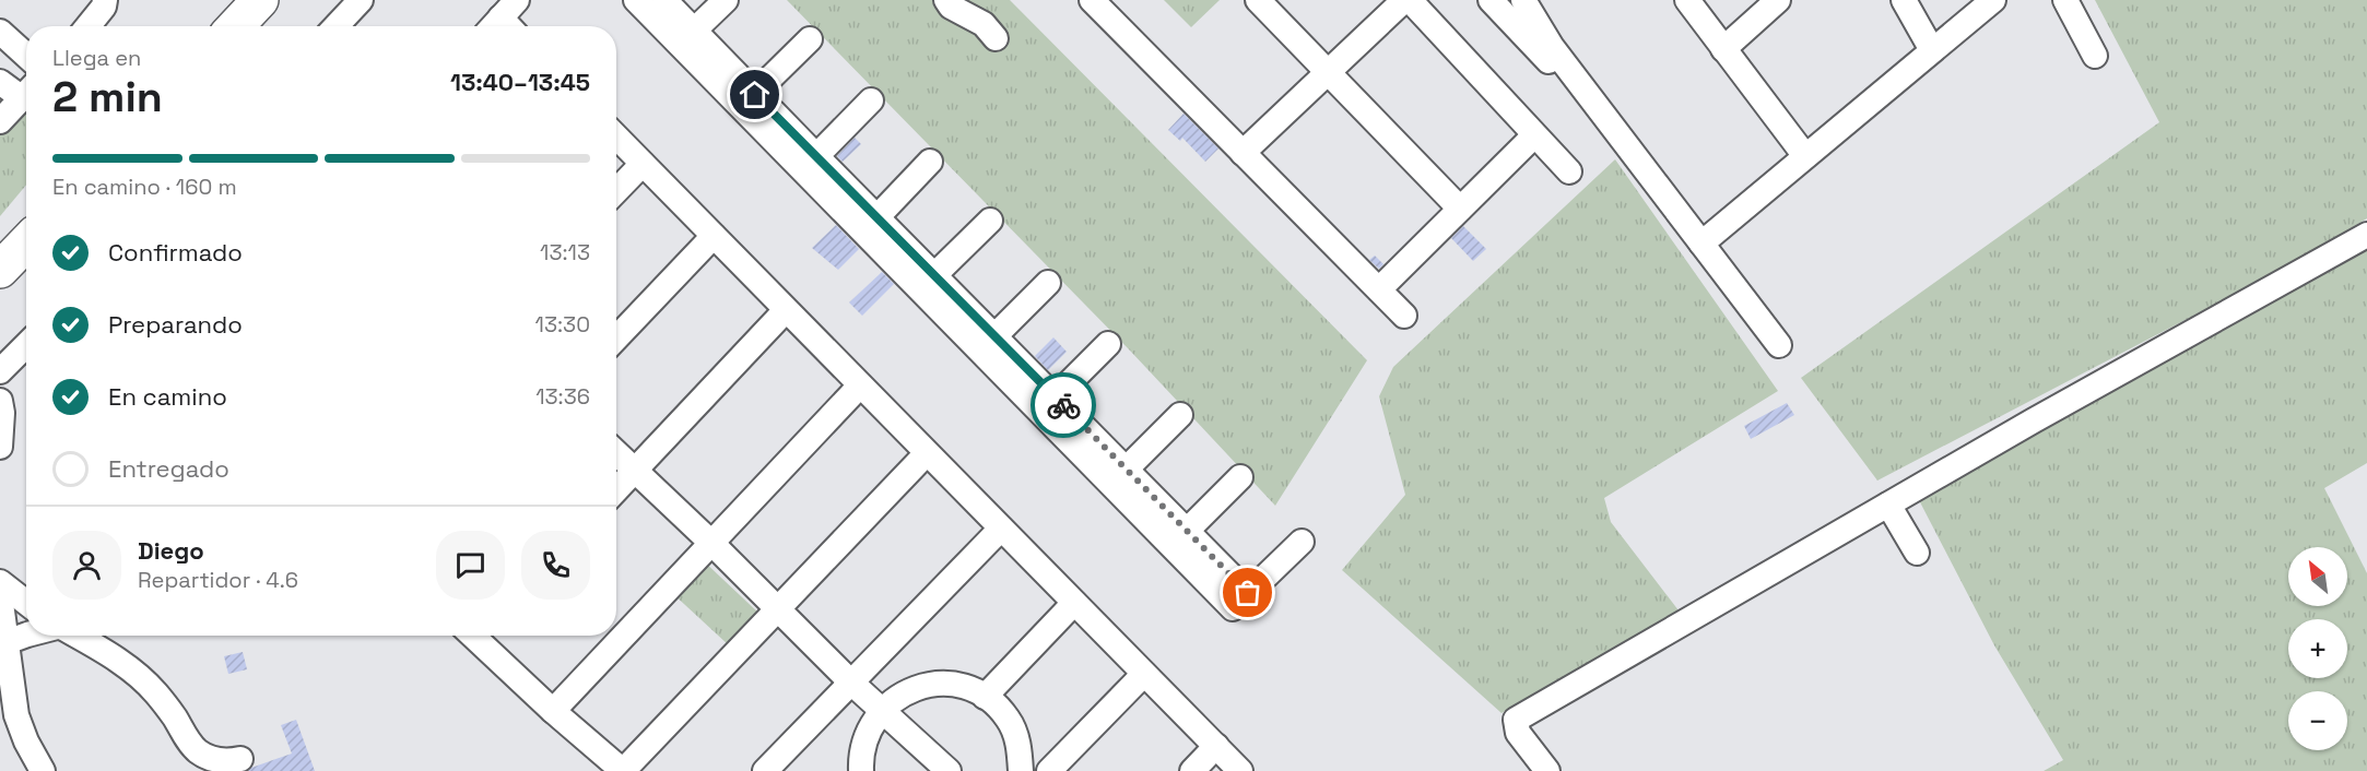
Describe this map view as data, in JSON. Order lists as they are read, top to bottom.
{
  "north": "top left",
  "page": {
    "heading": ["2 min", "Llega en", "13:40–13:45"],
    "panel": ["Diego", "Repartidor · 4.6"],
    "bar": "En camino · 160 m",
    "list": [
      ["Confirmado", "13:13"],
      ["Preparando", "13:30"],
      ["En camino", "13:36"],
      "Entregado"
    ],
    "map_buttons": ["+", "−"]
  }
}
